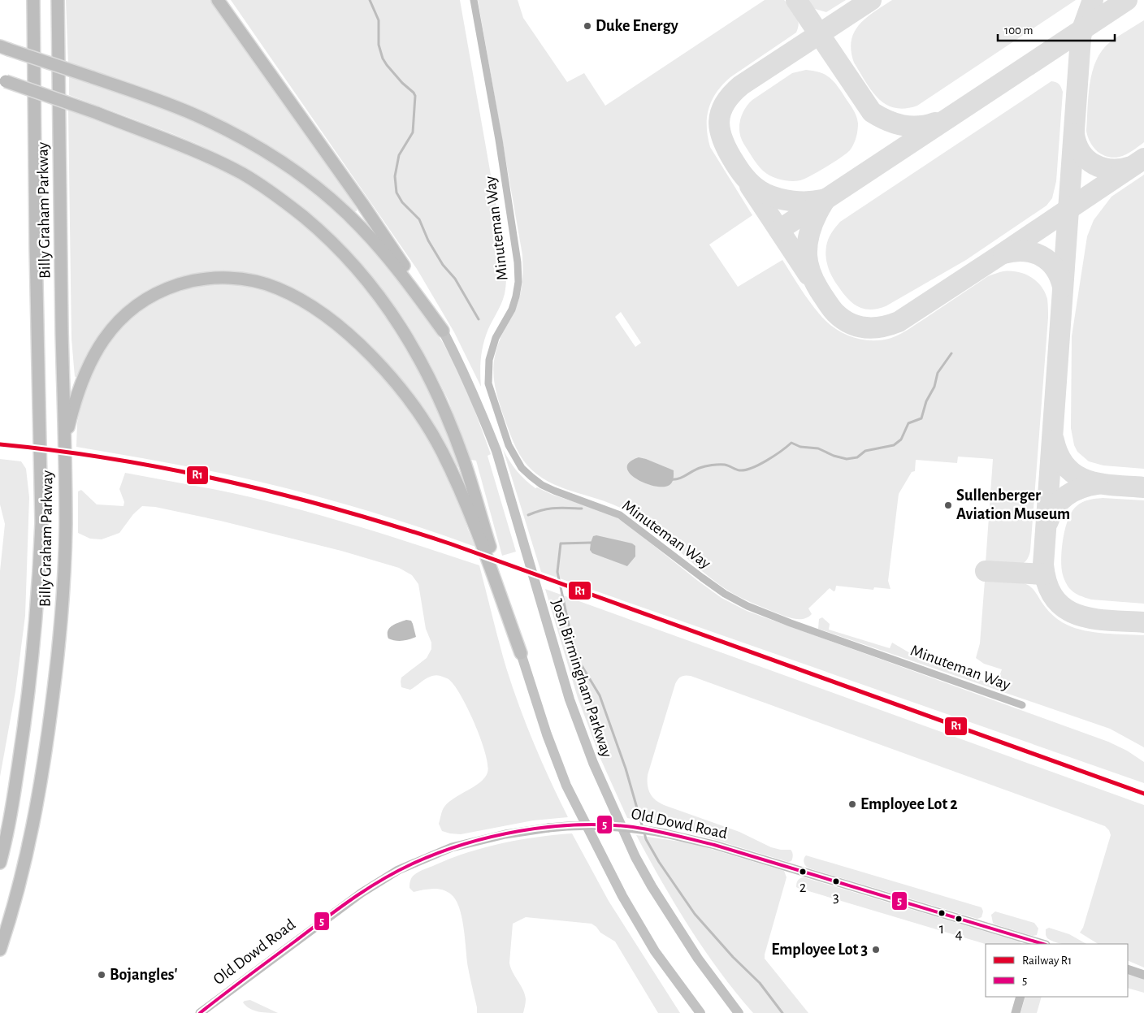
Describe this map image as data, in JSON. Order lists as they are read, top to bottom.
{
  "streets": {
    "highway": ["Billy Graham Parkway"],
    "main road": ["Josh Birmingham Parkway"],
    "street": ["Minuteman Way", "Old Dowd Road"]
  },
  "places": [
    "Duke Energy",
    "Sullenberger Aviation Museum",
    "Employee Lot 2",
    "2",
    "3",
    "1",
    "4",
    "Employee Lot 3",
    "Bojangles'"
  ],
  "lines": ["rail line R1", "transit line 5"],
  "legend": ["Railway R1", "5"],
  "scale_bar": "100 m"
}
